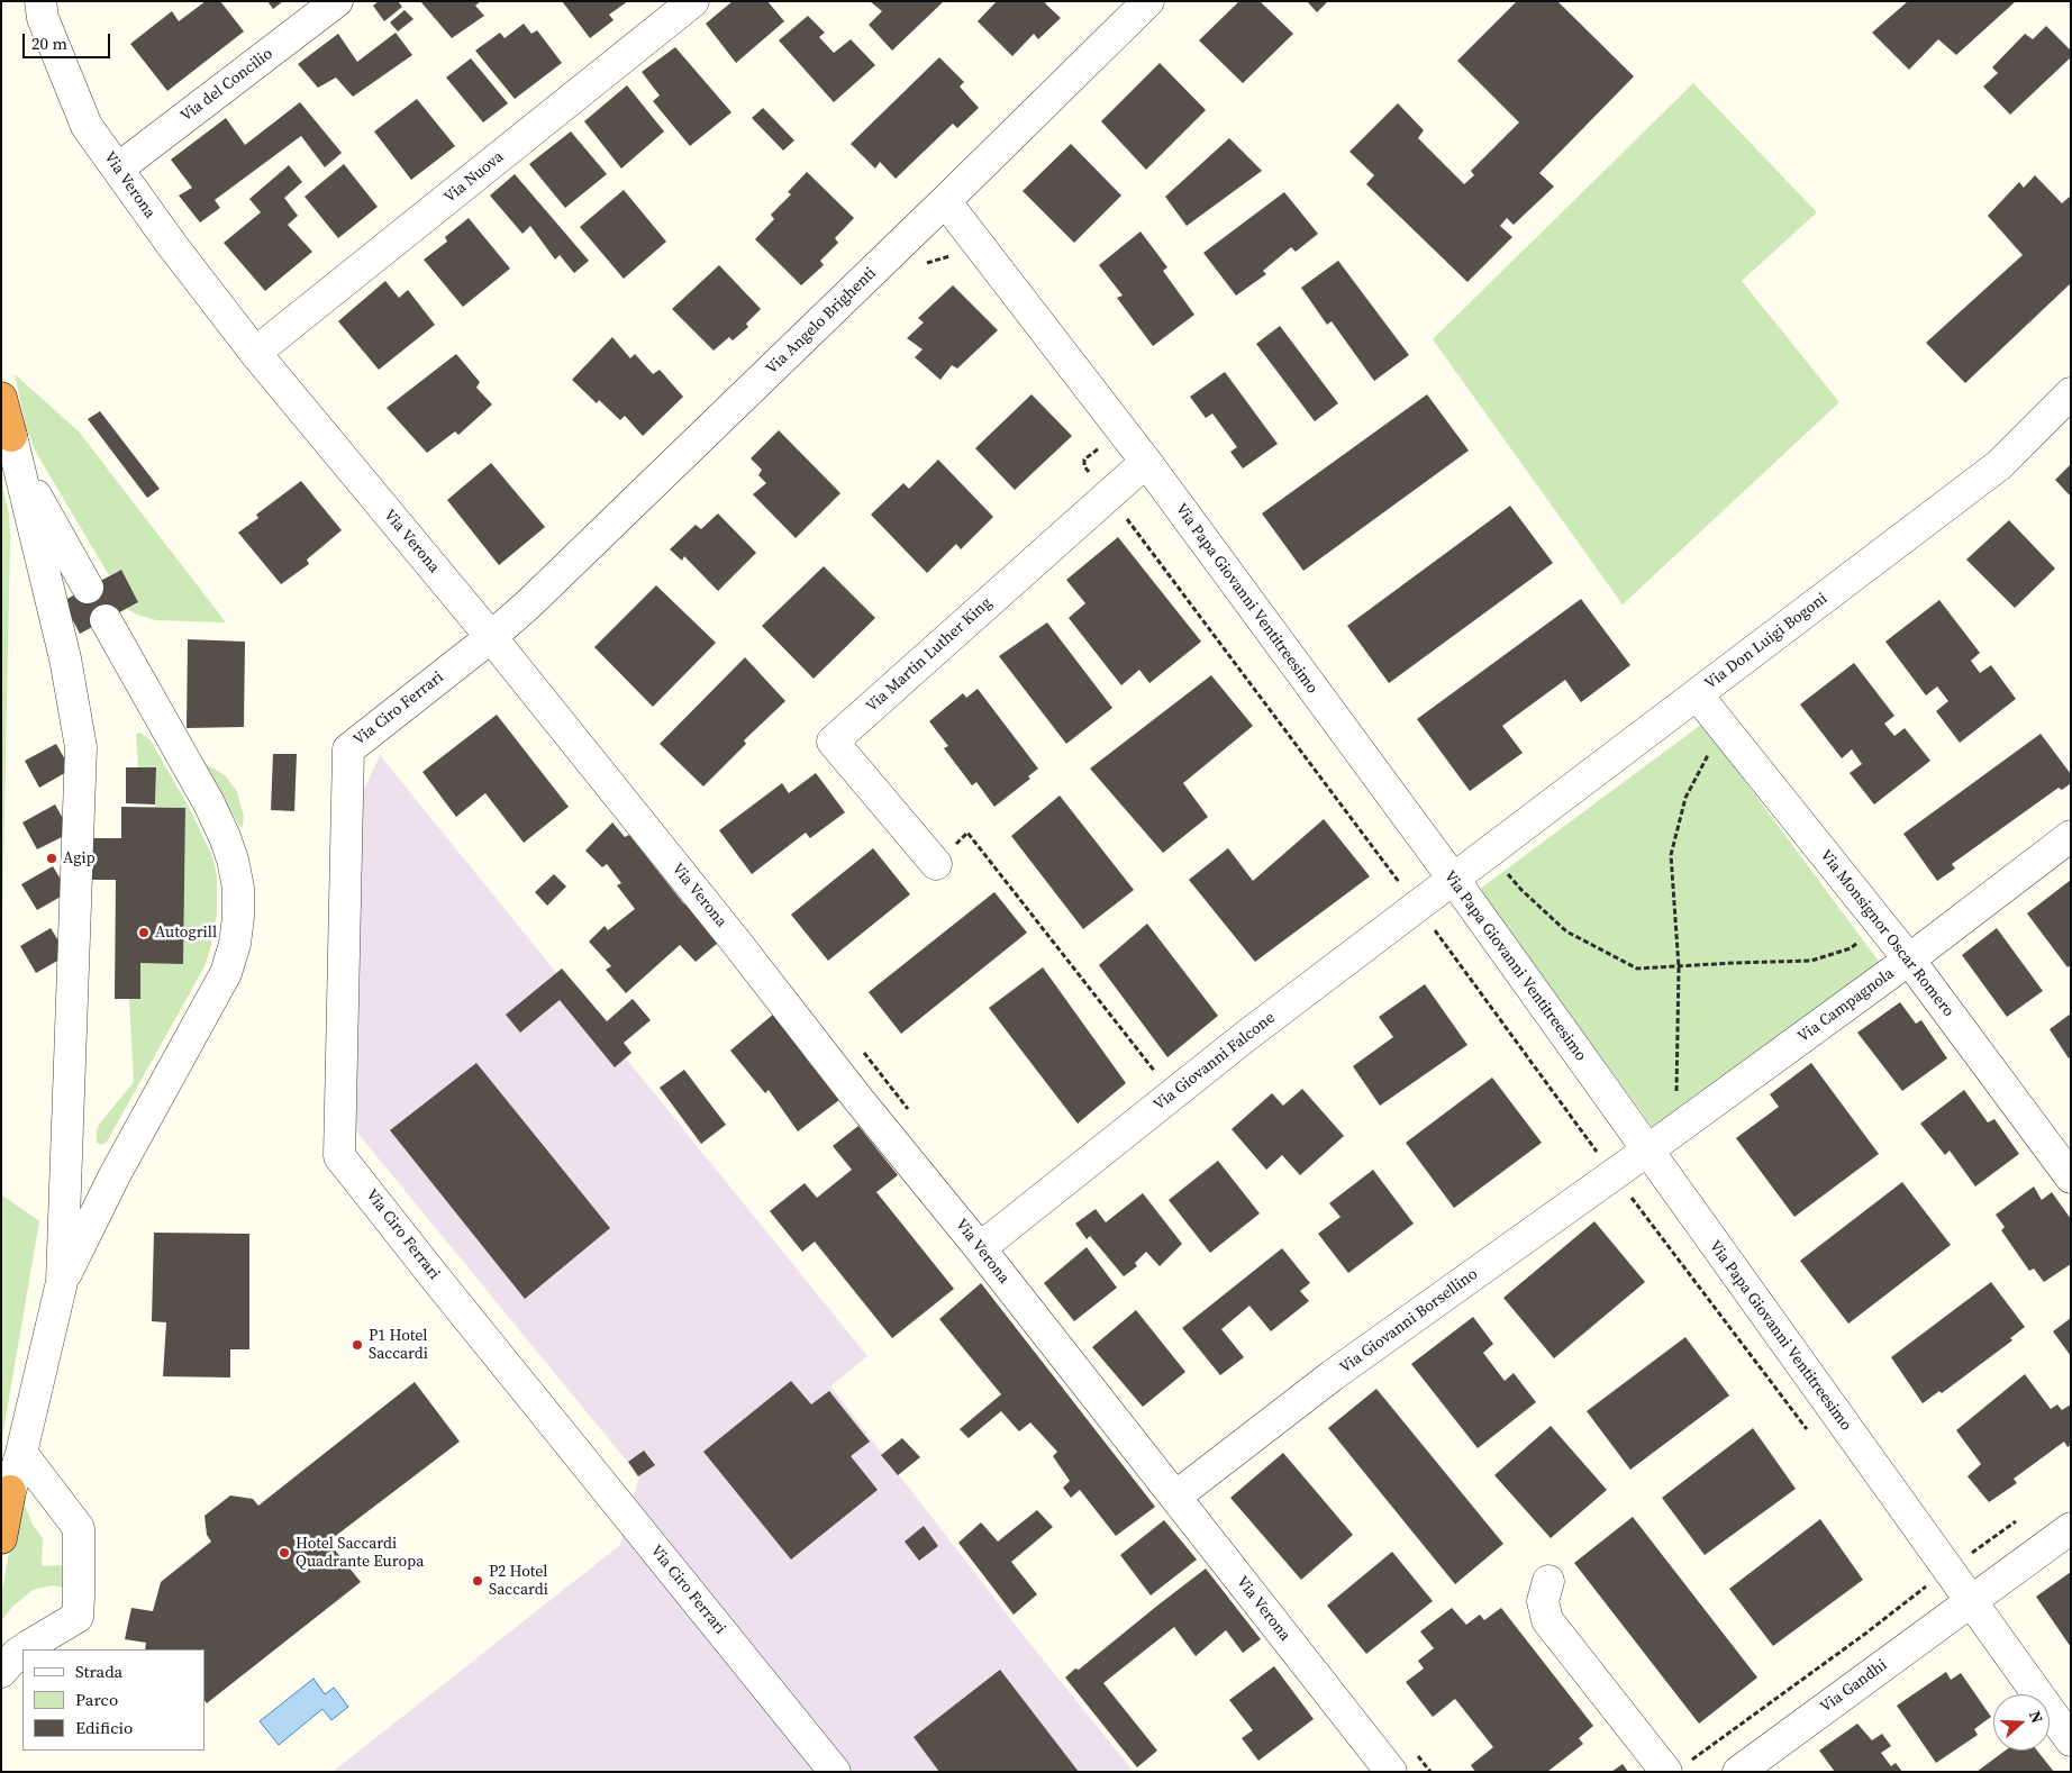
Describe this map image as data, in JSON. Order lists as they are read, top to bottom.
{
  "streets": {
    "street": [
      "Via del Concilio",
      "Via Nuova",
      "Via Verona",
      "Via Angelo Brighenti",
      "Via Papa Giovanni Ventitreesimo",
      "Via Don Luigi Bogoni",
      "Via Martin Luther King",
      "Via Ciro Ferrari",
      "Via Monsignor Oscar Romero",
      "Via Campagnola",
      "Via Giovanni Falcone",
      "Via Giovanni Borsellino",
      "Via Gandhi"
    ]
  },
  "crossings": [
    ["Via del Concilio", "Via Verona"],
    ["Via Nuova", "Via Verona"],
    ["Via Verona", "Via Angelo Brighenti"],
    ["Via Verona", "Via Ciro Ferrari"],
    ["Via Verona", "Via Giovanni Falcone"],
    ["Via Verona", "Via Giovanni Borsellino"],
    ["Via Angelo Brighenti", "Via Papa Giovanni Ventitreesimo"],
    ["Via Angelo Brighenti", "Via Ciro Ferrari"],
    ["Via Papa Giovanni Ventitreesimo", "Via Don Luigi Bogoni"],
    ["Via Papa Giovanni Ventitreesimo", "Via Martin Luther King"],
    ["Via Papa Giovanni Ventitreesimo", "Via Campagnola"],
    ["Via Papa Giovanni Ventitreesimo", "Via Giovanni Falcone"],
    ["Via Papa Giovanni Ventitreesimo", "Via Giovanni Borsellino"],
    ["Via Papa Giovanni Ventitreesimo", "Via Gandhi"],
    ["Via Don Luigi Bogoni", "Via Monsignor Oscar Romero"],
    ["Via Don Luigi Bogoni", "Via Giovanni Falcone"],
    ["Via Monsignor Oscar Romero", "Via Campagnola"],
    ["Via Campagnola", "Via Giovanni Borsellino"]
  ],
  "places": [
    "Agip",
    "Autogrill",
    "P1 Hotel Saccardi",
    "Hotel Saccardi Quadrante Europa",
    "P2 Hotel Saccardi"
  ],
  "legend": ["Strada", "Parco", "Edificio"],
  "scale_bar": "20 m",
  "north": "right"
}
